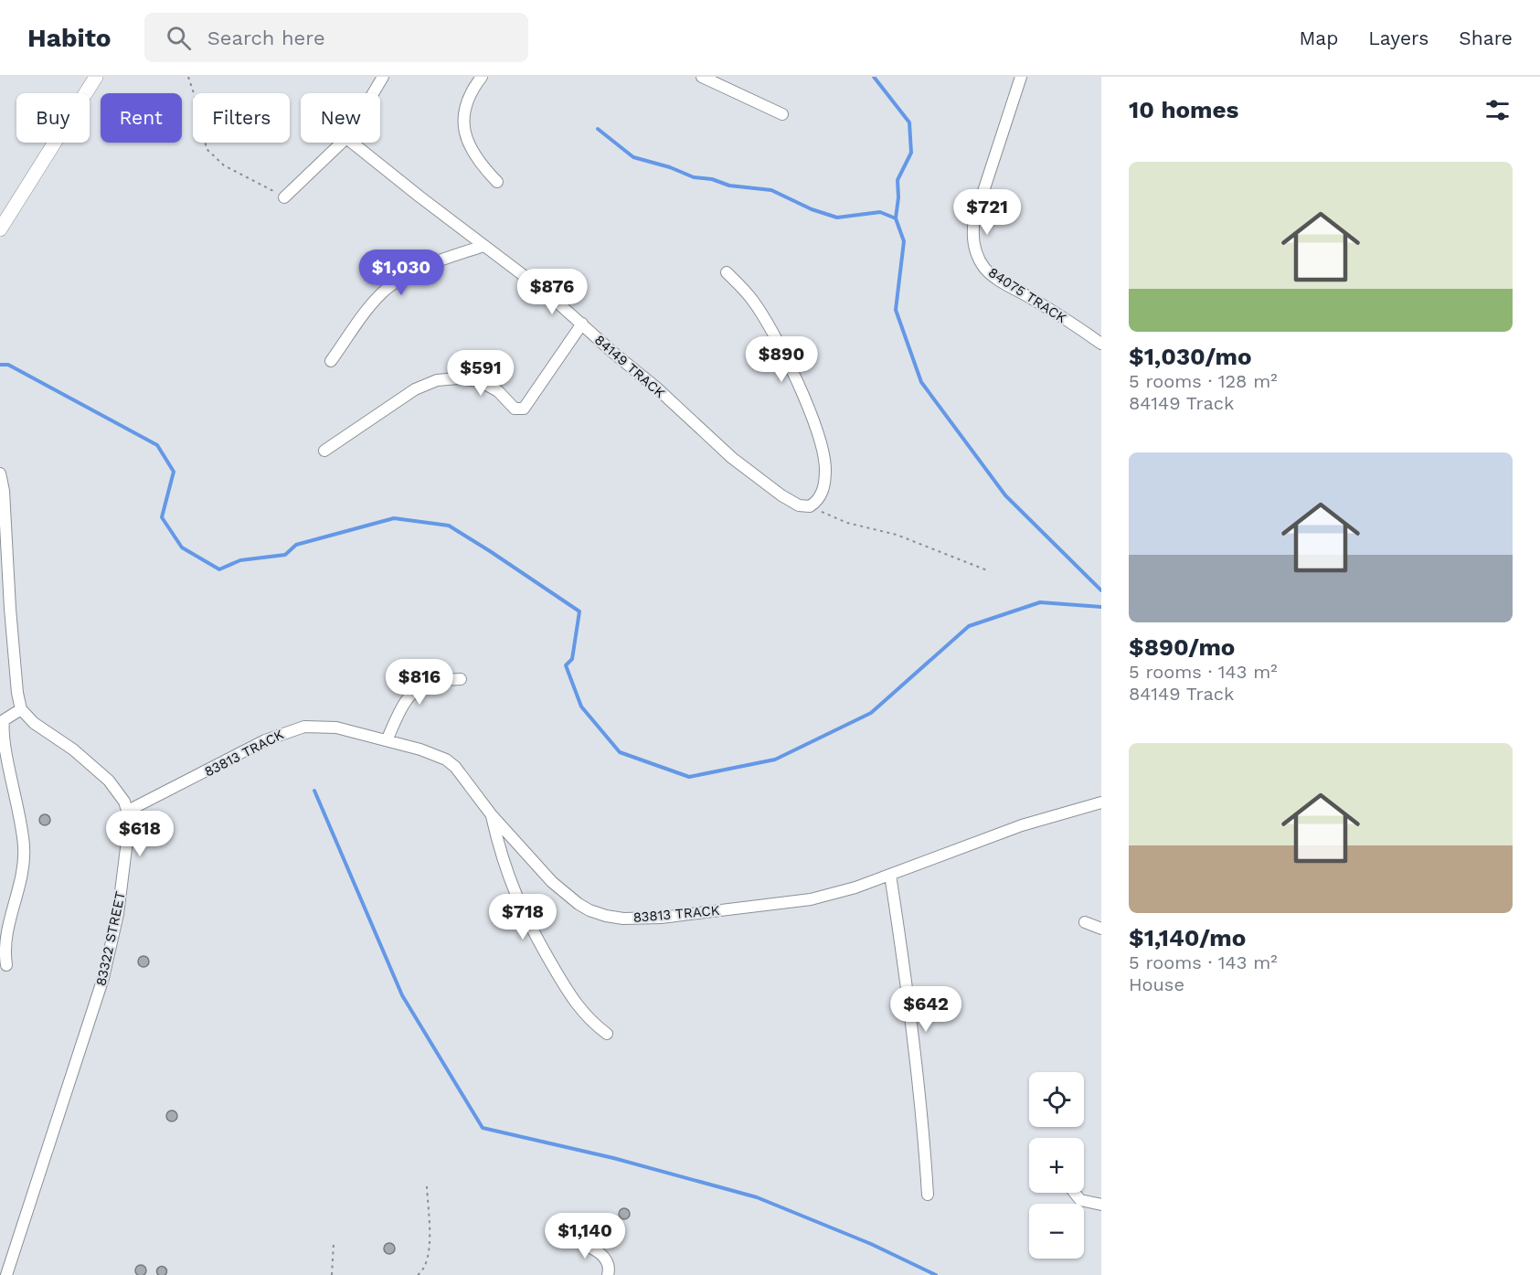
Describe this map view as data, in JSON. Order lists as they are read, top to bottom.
{
  "streets": {
    "street": [
      "84075 TRACK",
      "84149 TRACK",
      "83813 TRACK",
      "83322 STREET"
    ]
  },
  "crossings": [
    ["83813 TRACK", "83322 STREET"]
  ],
  "page": {
    "header": "Habito",
    "search": "Search here",
    "nav": ["Map", "Layers", "Share"],
    "heading": "10 homes",
    "chip": [
      "Buy",
      "Rent",
      "Filters",
      "New"
    ],
    "list": [
      {
        "name": "$1,030/mo",
        "note": "5 rooms · 128 m² · 84149 Track"
      },
      {
        "name": "$890/mo",
        "note": "5 rooms · 143 m² · 84149 Track"
      },
      {
        "name": "$1,140/mo",
        "note": "5 rooms · 143 m² · House"
      }
    ],
    "price": [
      "$721",
      "$1,030",
      "$876",
      "$890",
      "$591",
      "$816",
      "$618",
      "$718",
      "$642",
      "$1,140"
    ],
    "map_buttons": ["+", "−"]
  }
}
